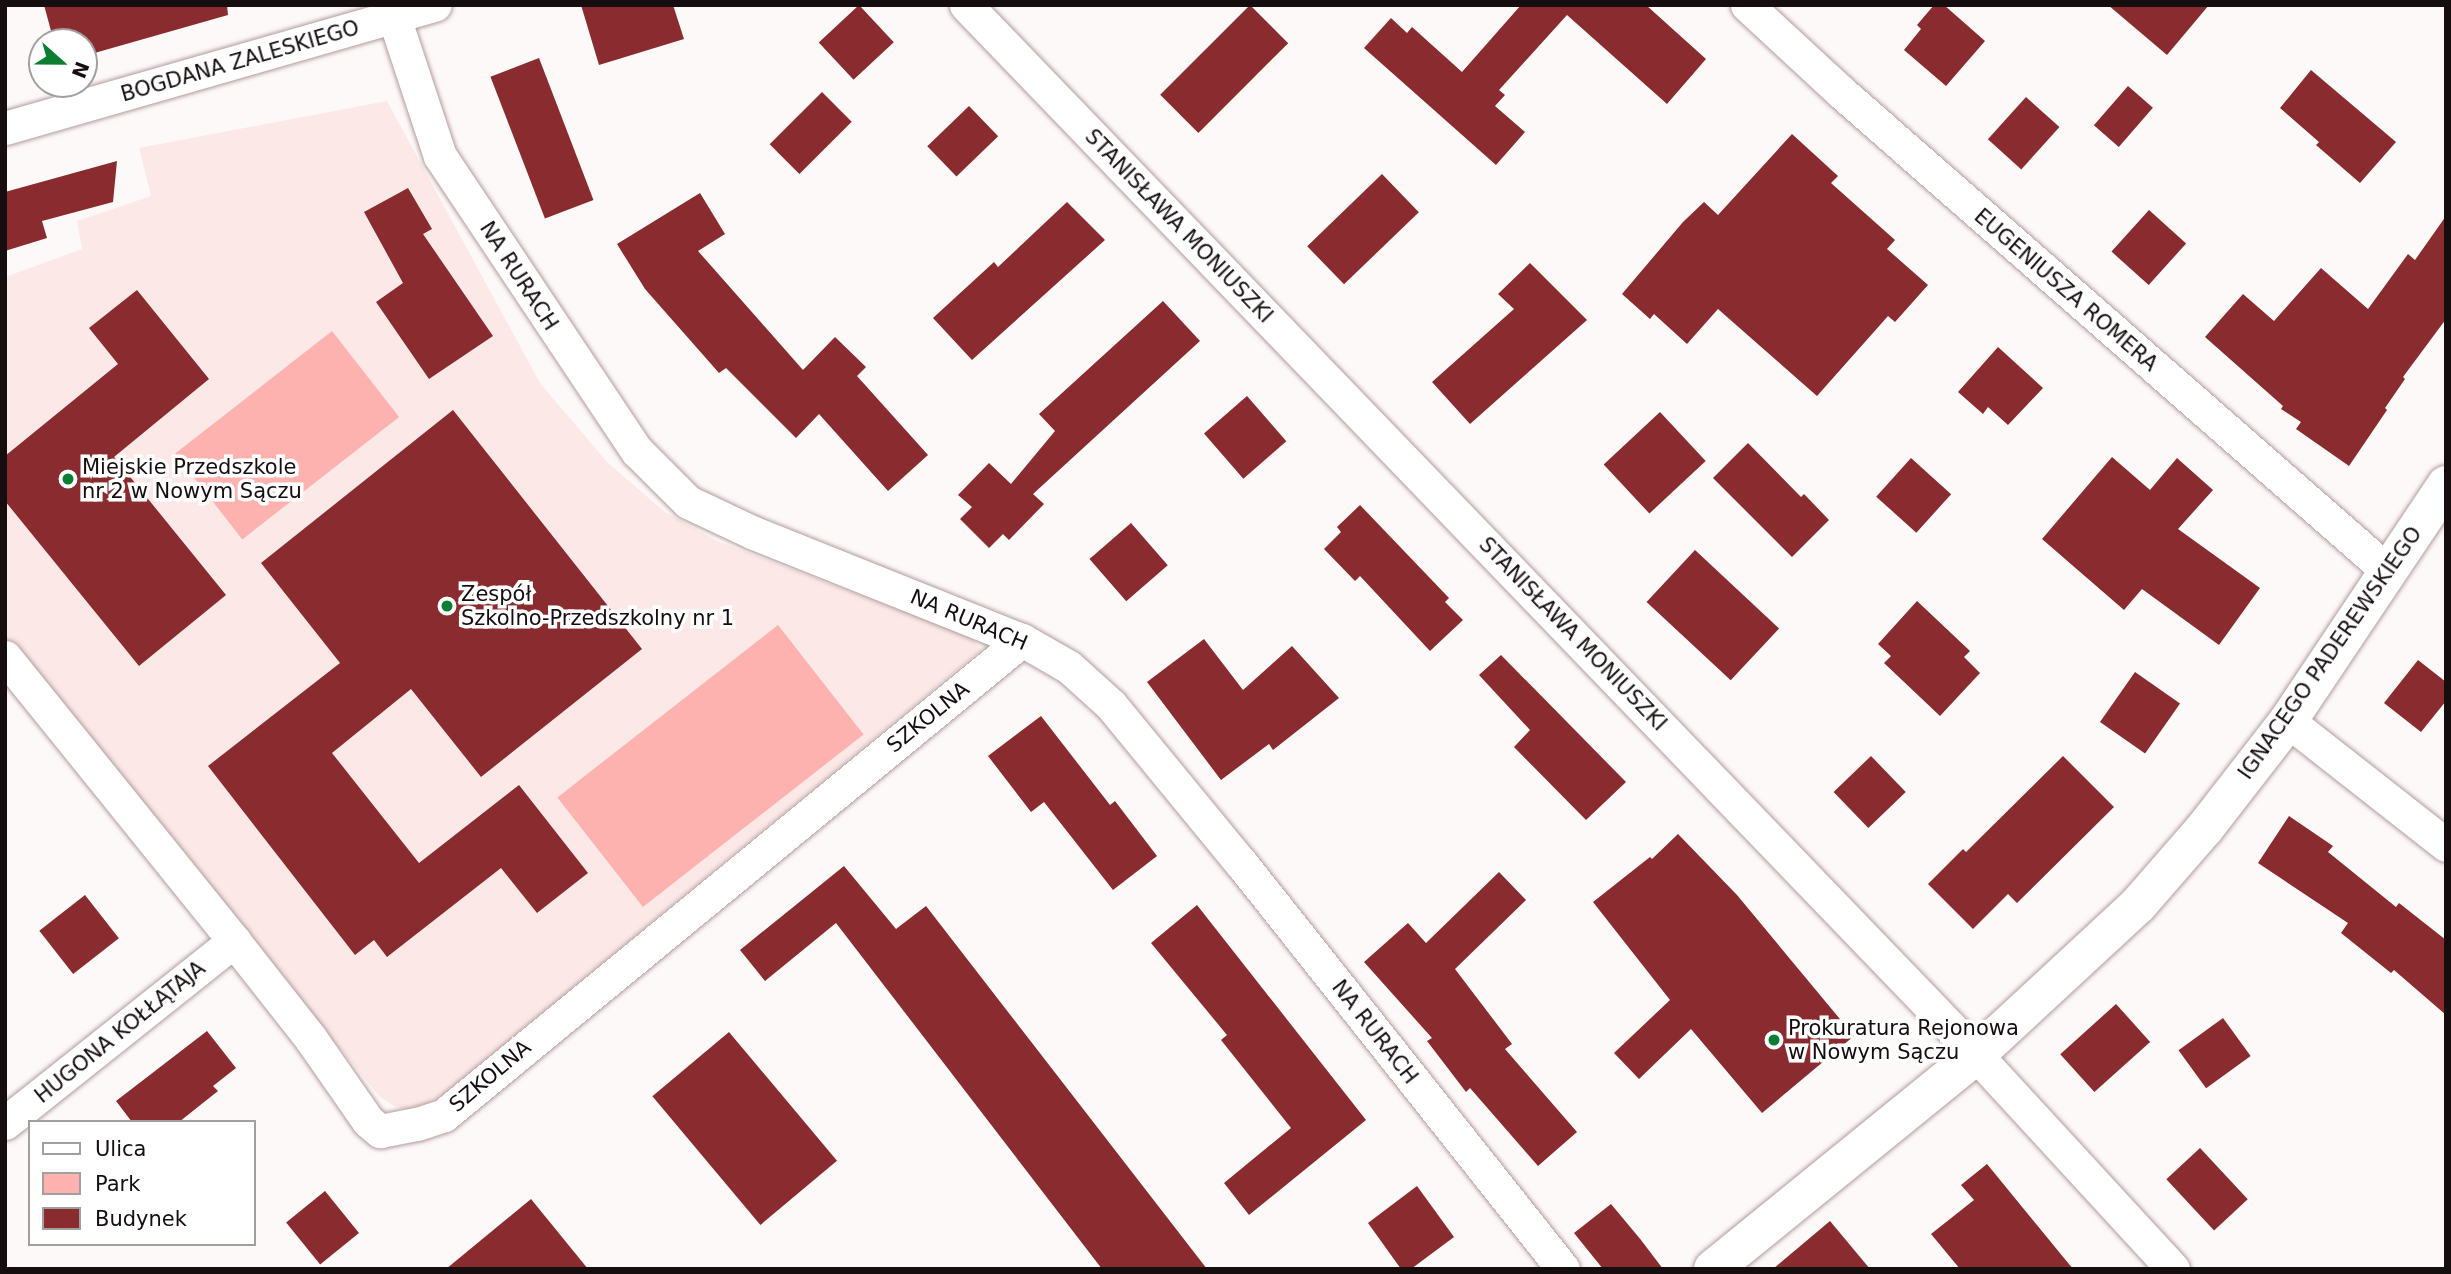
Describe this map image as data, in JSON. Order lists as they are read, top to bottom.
{
  "streets": {
    "street": [
      "BOGDANA ZALESKIEGO",
      "STANISŁAWA MONIUSZKI",
      "NA RURACH",
      "EUGENIUSZA ROMERA",
      "IGNACEGO PADEREWSKIEGO",
      "SZKOLNA",
      "HUGONA KOŁŁĄTAJA"
    ]
  },
  "crossings": [
    ["BOGDANA ZALESKIEGO", "NA RURACH"],
    ["STANISŁAWA MONIUSZKI", "IGNACEGO PADEREWSKIEGO"],
    ["NA RURACH", "SZKOLNA"],
    ["EUGENIUSZA ROMERA", "IGNACEGO PADEREWSKIEGO"],
    ["SZKOLNA", "HUGONA KOŁŁĄTAJA"]
  ],
  "places": ["Miejskie Przedszkole nr 2 w Nowym Sączu", "Zespół Szkolno-Przedszkolny nr 1", "Prokuratura Rejonowa w Nowym Sączu"],
  "legend": ["Ulica", "Park", "Budynek"],
  "north": "right"
}
